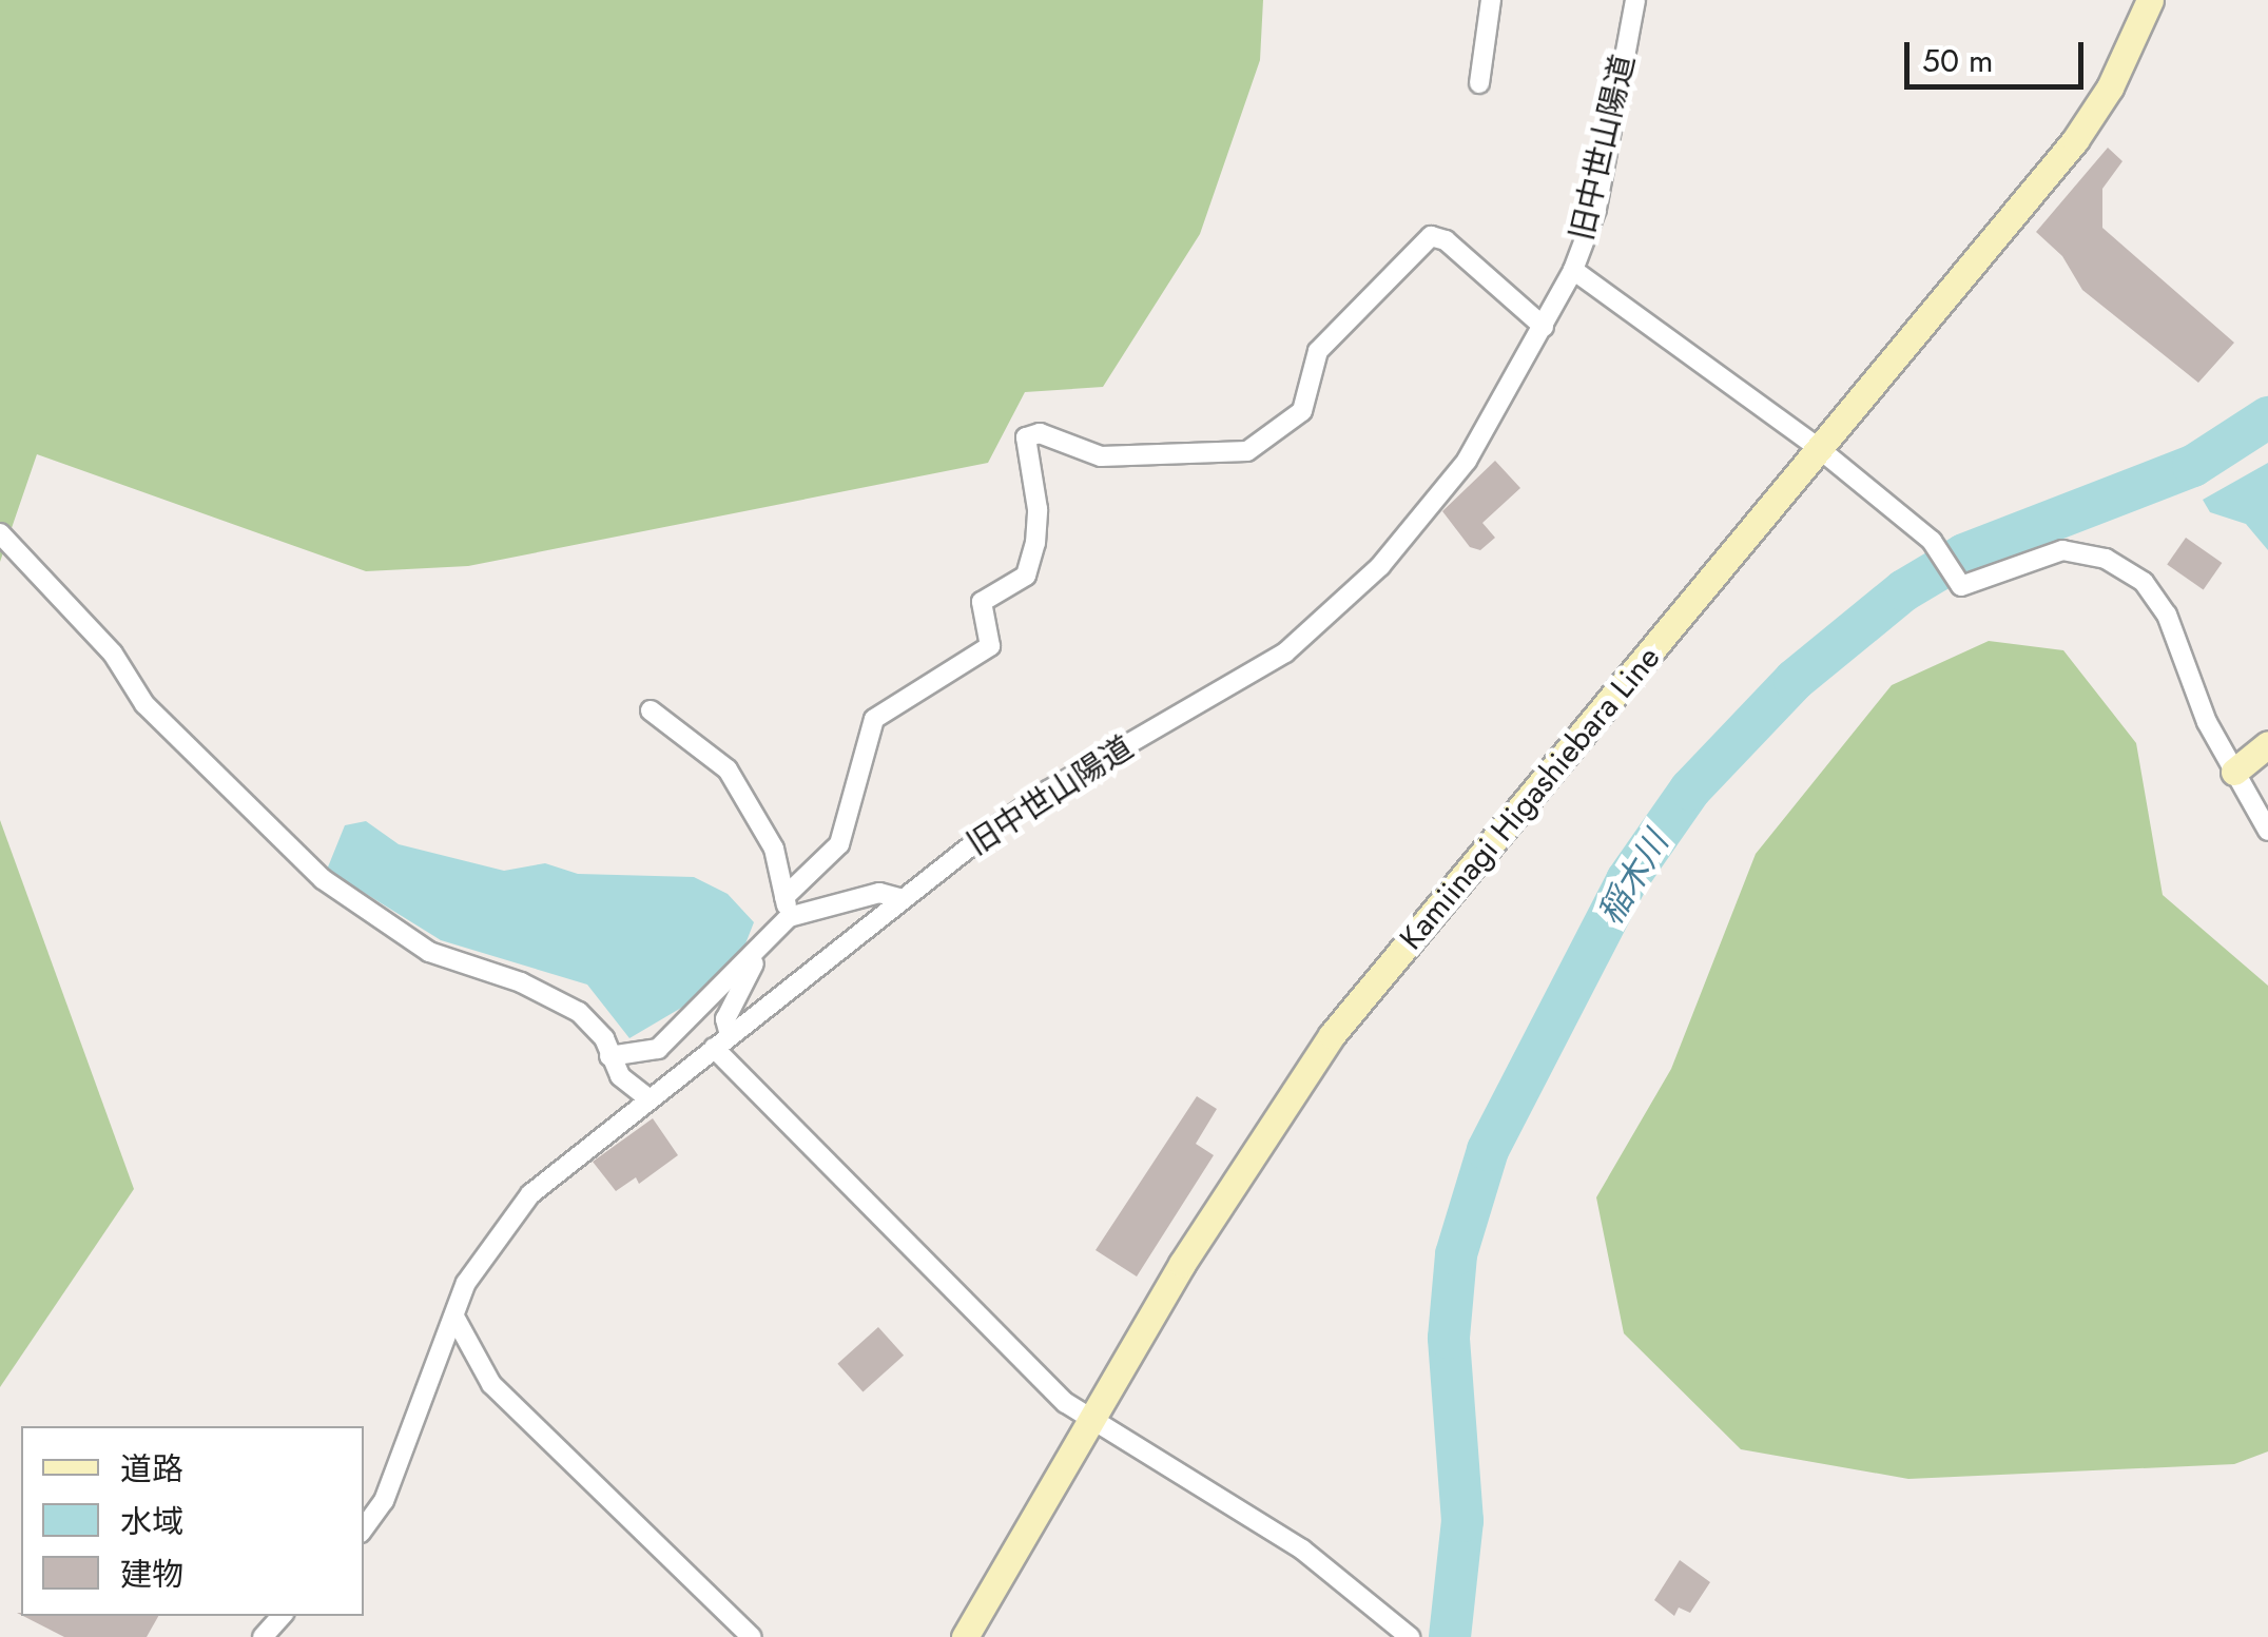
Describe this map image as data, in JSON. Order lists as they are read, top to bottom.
{
  "streets": {
    "main road": ["Kamiinagi Higashiebara Line"],
    "street": ["旧中世山陽道"]
  },
  "water": ["稲木川"],
  "legend": ["道路", "水域", "建物"],
  "scale_bar": "50 m"
}
